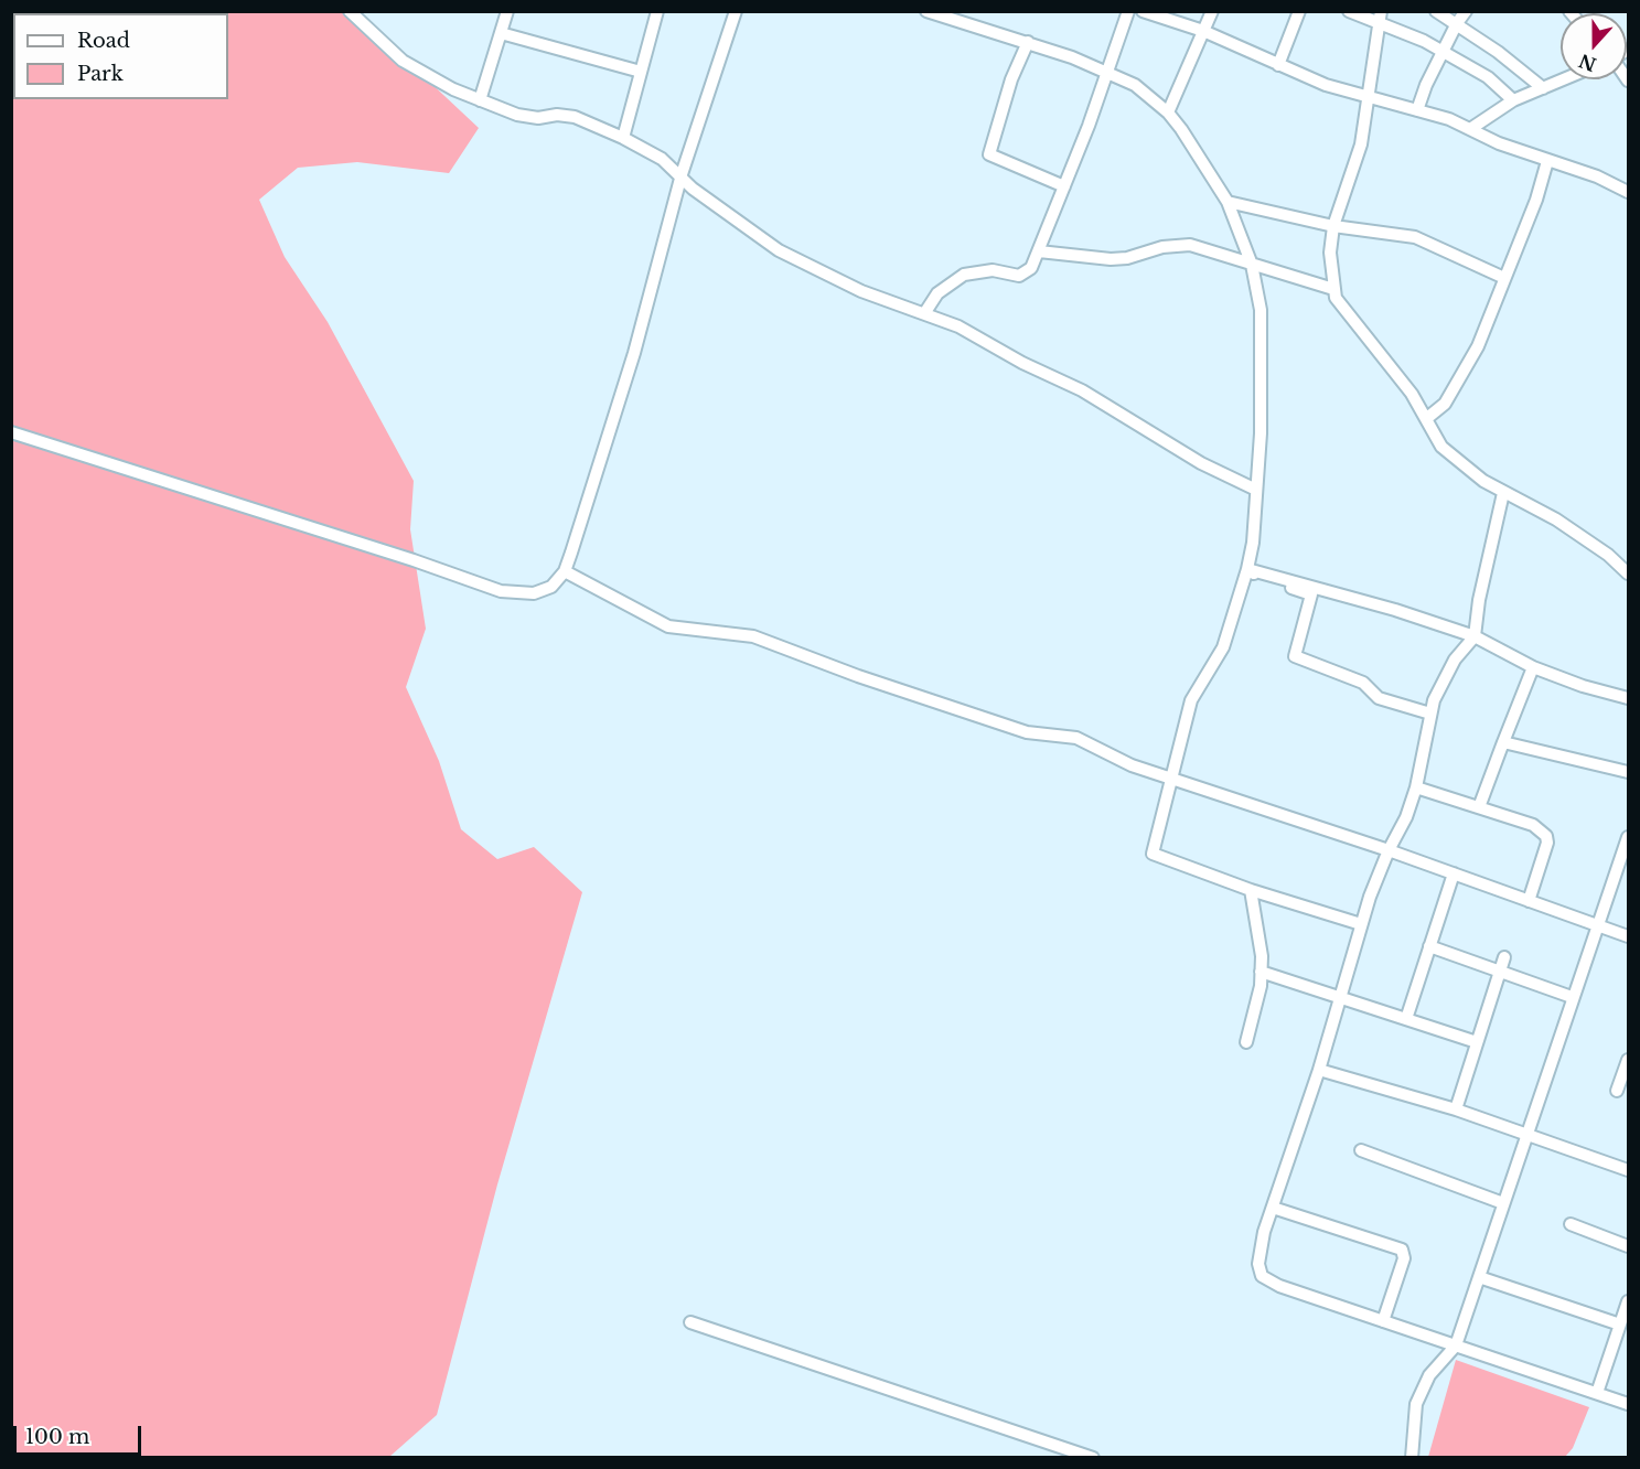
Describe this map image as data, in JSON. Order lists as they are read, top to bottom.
{
  "legend": ["Road", "Park"],
  "scale_bar": "100 m",
  "north": "bottom"
}
